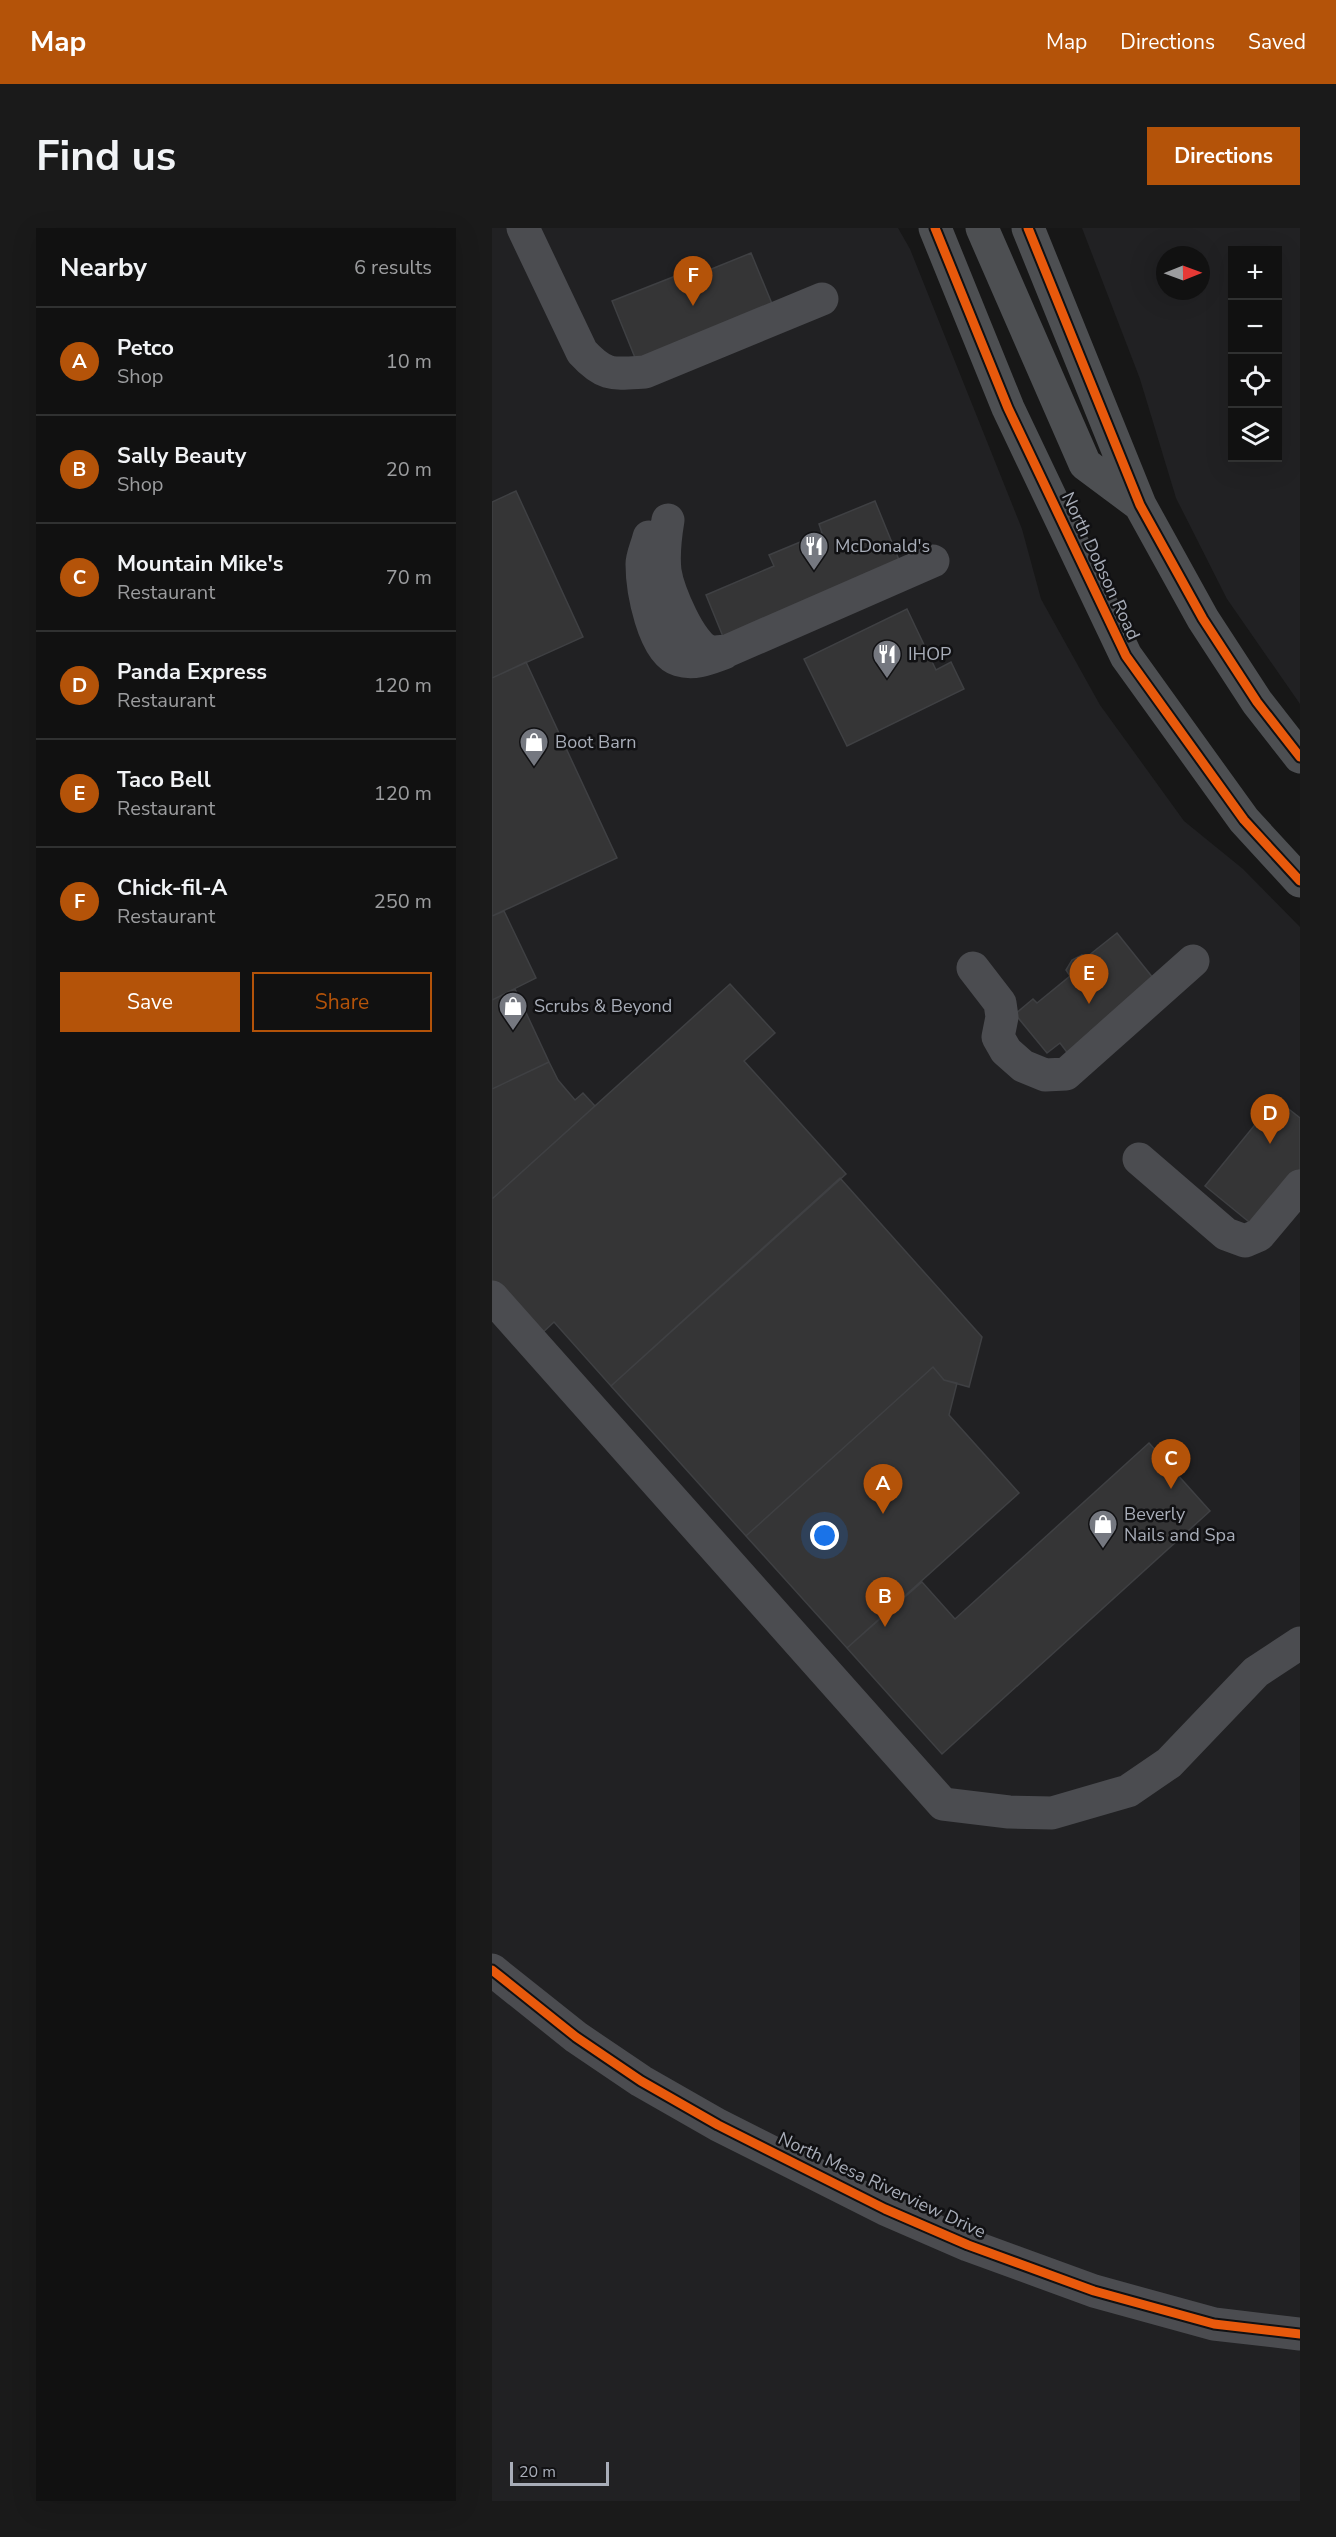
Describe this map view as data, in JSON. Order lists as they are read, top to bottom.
{
  "streets": {
    "main road": ["North Dobson Road"],
    "street": ["North Mesa Riverview Drive"]
  },
  "places": {
    "restaurant": ["McDonald's", "IHOP"],
    "shop": ["Boot Barn", "Scrubs & Beyond", "Beverly Nails and Spa"]
  },
  "scale_bar": "20 m",
  "north": "right",
  "page": {
    "header": "Map",
    "nav": ["Map", "Directions", "Saved"],
    "buttons": [
      "Directions",
      ["Save", "Share"]
    ],
    "title": "Find us",
    "heading": ["Nearby", "6 results"],
    "map_buttons": ["+", "−"],
    "pins": [
      "F",
      "E",
      "D",
      "C",
      "A",
      "B"
    ],
    "list": [
      {
        "mark": "A",
        "name": "Petco",
        "note": "Shop",
        "value": "10 m"
      },
      {
        "mark": "B",
        "name": "Sally Beauty",
        "note": "Shop",
        "value": "20 m"
      },
      {
        "mark": "C",
        "name": "Mountain Mike's",
        "note": "Restaurant",
        "value": "70 m"
      },
      {
        "mark": "D",
        "name": "Panda Express",
        "note": "Restaurant",
        "value": "120 m"
      },
      {
        "mark": "E",
        "name": "Taco Bell",
        "note": "Restaurant",
        "value": "120 m"
      },
      {
        "mark": "F",
        "name": "Chick-fil-A",
        "note": "Restaurant",
        "value": "250 m"
      }
    ],
    "scale": "20 m"
  }
}
